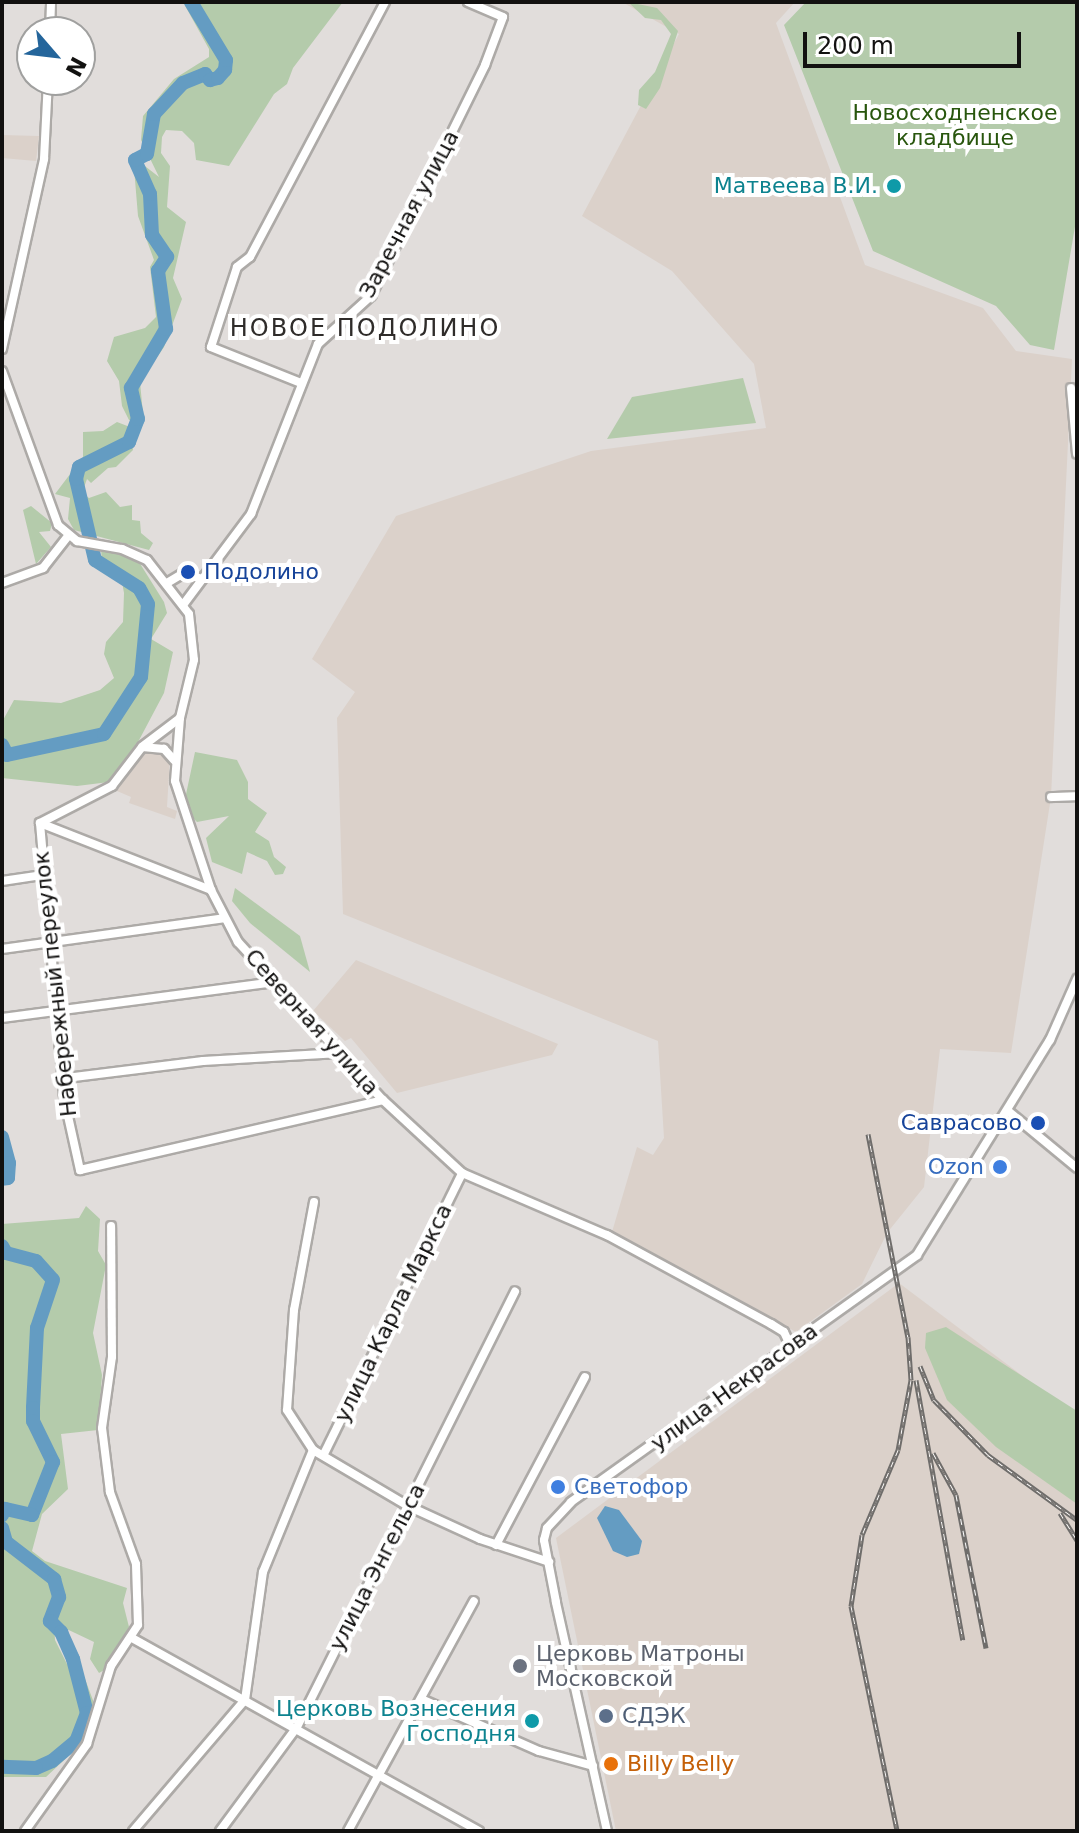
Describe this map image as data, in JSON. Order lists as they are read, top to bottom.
{
  "streets": {
    "street": [
      "Заречная улица",
      "Набережный переулок",
      "Северная улица",
      "улица Карла Маркса",
      "улица Некрасова",
      "улица Энгельса"
    ]
  },
  "crossings": [
    ["Заречная улица", "Северная улица"],
    ["Набережный переулок", "Северная улица"],
    ["Северная улица", "улица Карла Маркса"],
    ["Северная улица", "улица Некрасова"]
  ],
  "districts": ["НОВОЕ ПОДОЛИНО"],
  "parks": ["Новосходненское кладбище"],
  "places": [
    "Матвеева В.И.",
    "Подолино",
    "Саврасово",
    "Ozon",
    "Светофор",
    "Церковь Матроны Московской",
    "СДЭК",
    "Церковь Вознесения Господня",
    "Billy Belly"
  ],
  "scale_bar": "200 m",
  "north": "bottom right"
}
